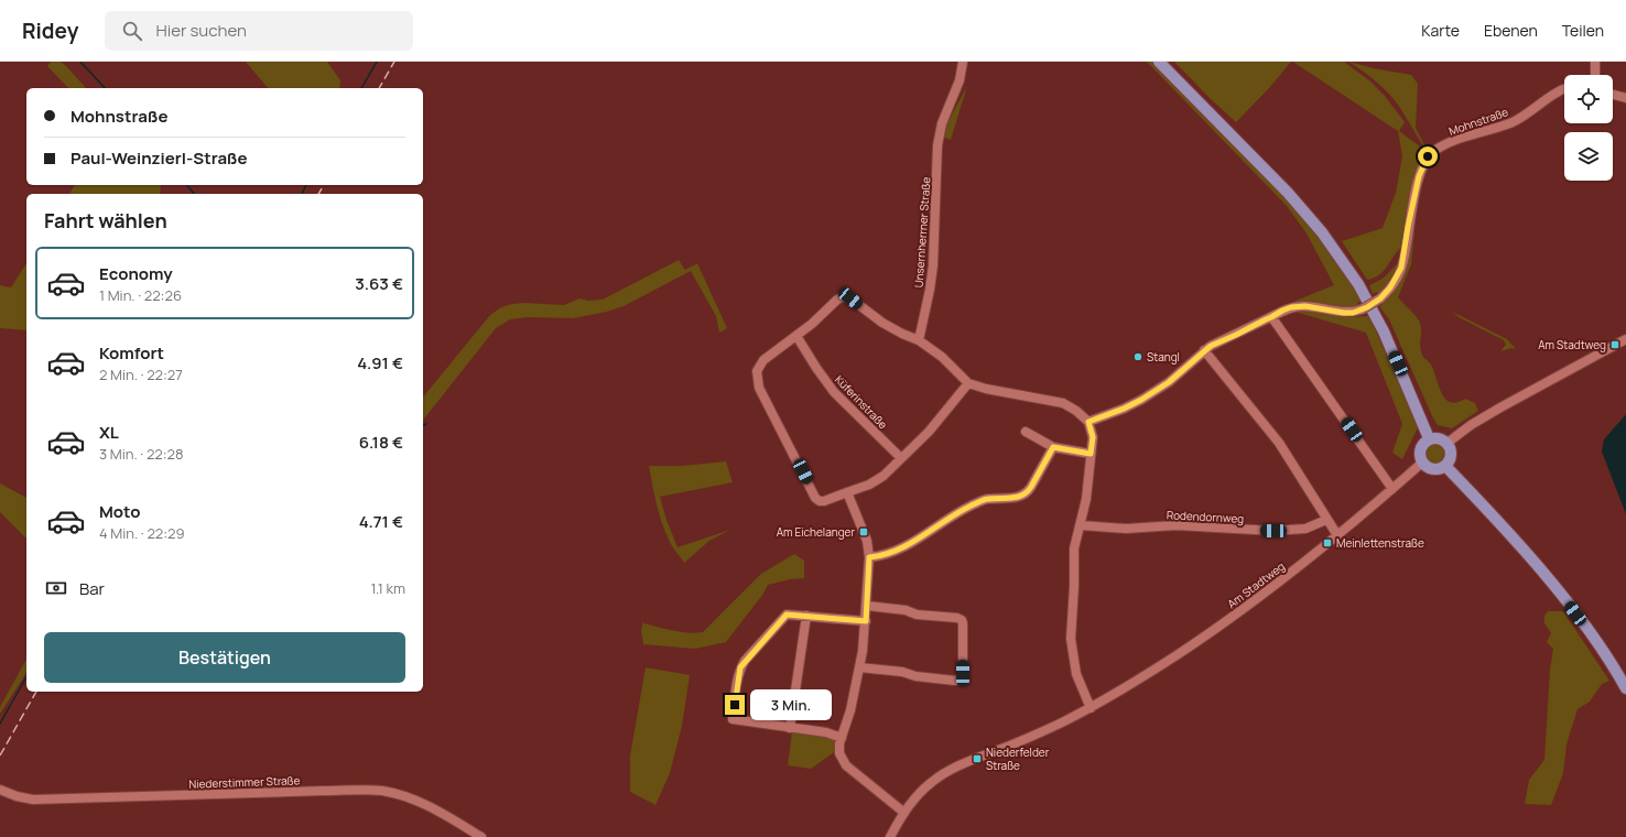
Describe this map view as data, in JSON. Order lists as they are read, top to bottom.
{
  "streets": {
    "street": [
      "Mohnstraße",
      "Unsernherrner Straße",
      "Küferinstraße",
      "Rodendornweg",
      "Am Stadtweg",
      "Niederstimmer Straße"
    ]
  },
  "places": {
    "transit": [
      "Am Stadtweg",
      "Am Eichelanger",
      "Meinlettenstraße",
      "Niederfelder Straße"
    ],
    "other": ["Stangl"]
  },
  "page": {
    "header": "Ridey",
    "search": "Hier suchen",
    "nav": ["Karte", "Ebenen", "Teilen"],
    "banner": ["Mohnstraße", "Paul-Weinzierl-Straße"],
    "heading": "Fahrt wählen",
    "list": [
      {
        "name": "Economy",
        "note": "1 Min. · 22:26",
        "value": "3.63 €"
      },
      {
        "name": "Komfort",
        "note": "2 Min. · 22:27",
        "value": "4.91 €"
      },
      {
        "name": "XL",
        "note": "3 Min. · 22:28",
        "value": "6.18 €"
      },
      {
        "name": "Moto",
        "note": "4 Min. · 22:29",
        "value": "4.71 €"
      }
    ],
    "pay": ["Bar", "1.1 km"],
    "buttons": "Bestätigen",
    "bubble": "3 Min."
  }
}
